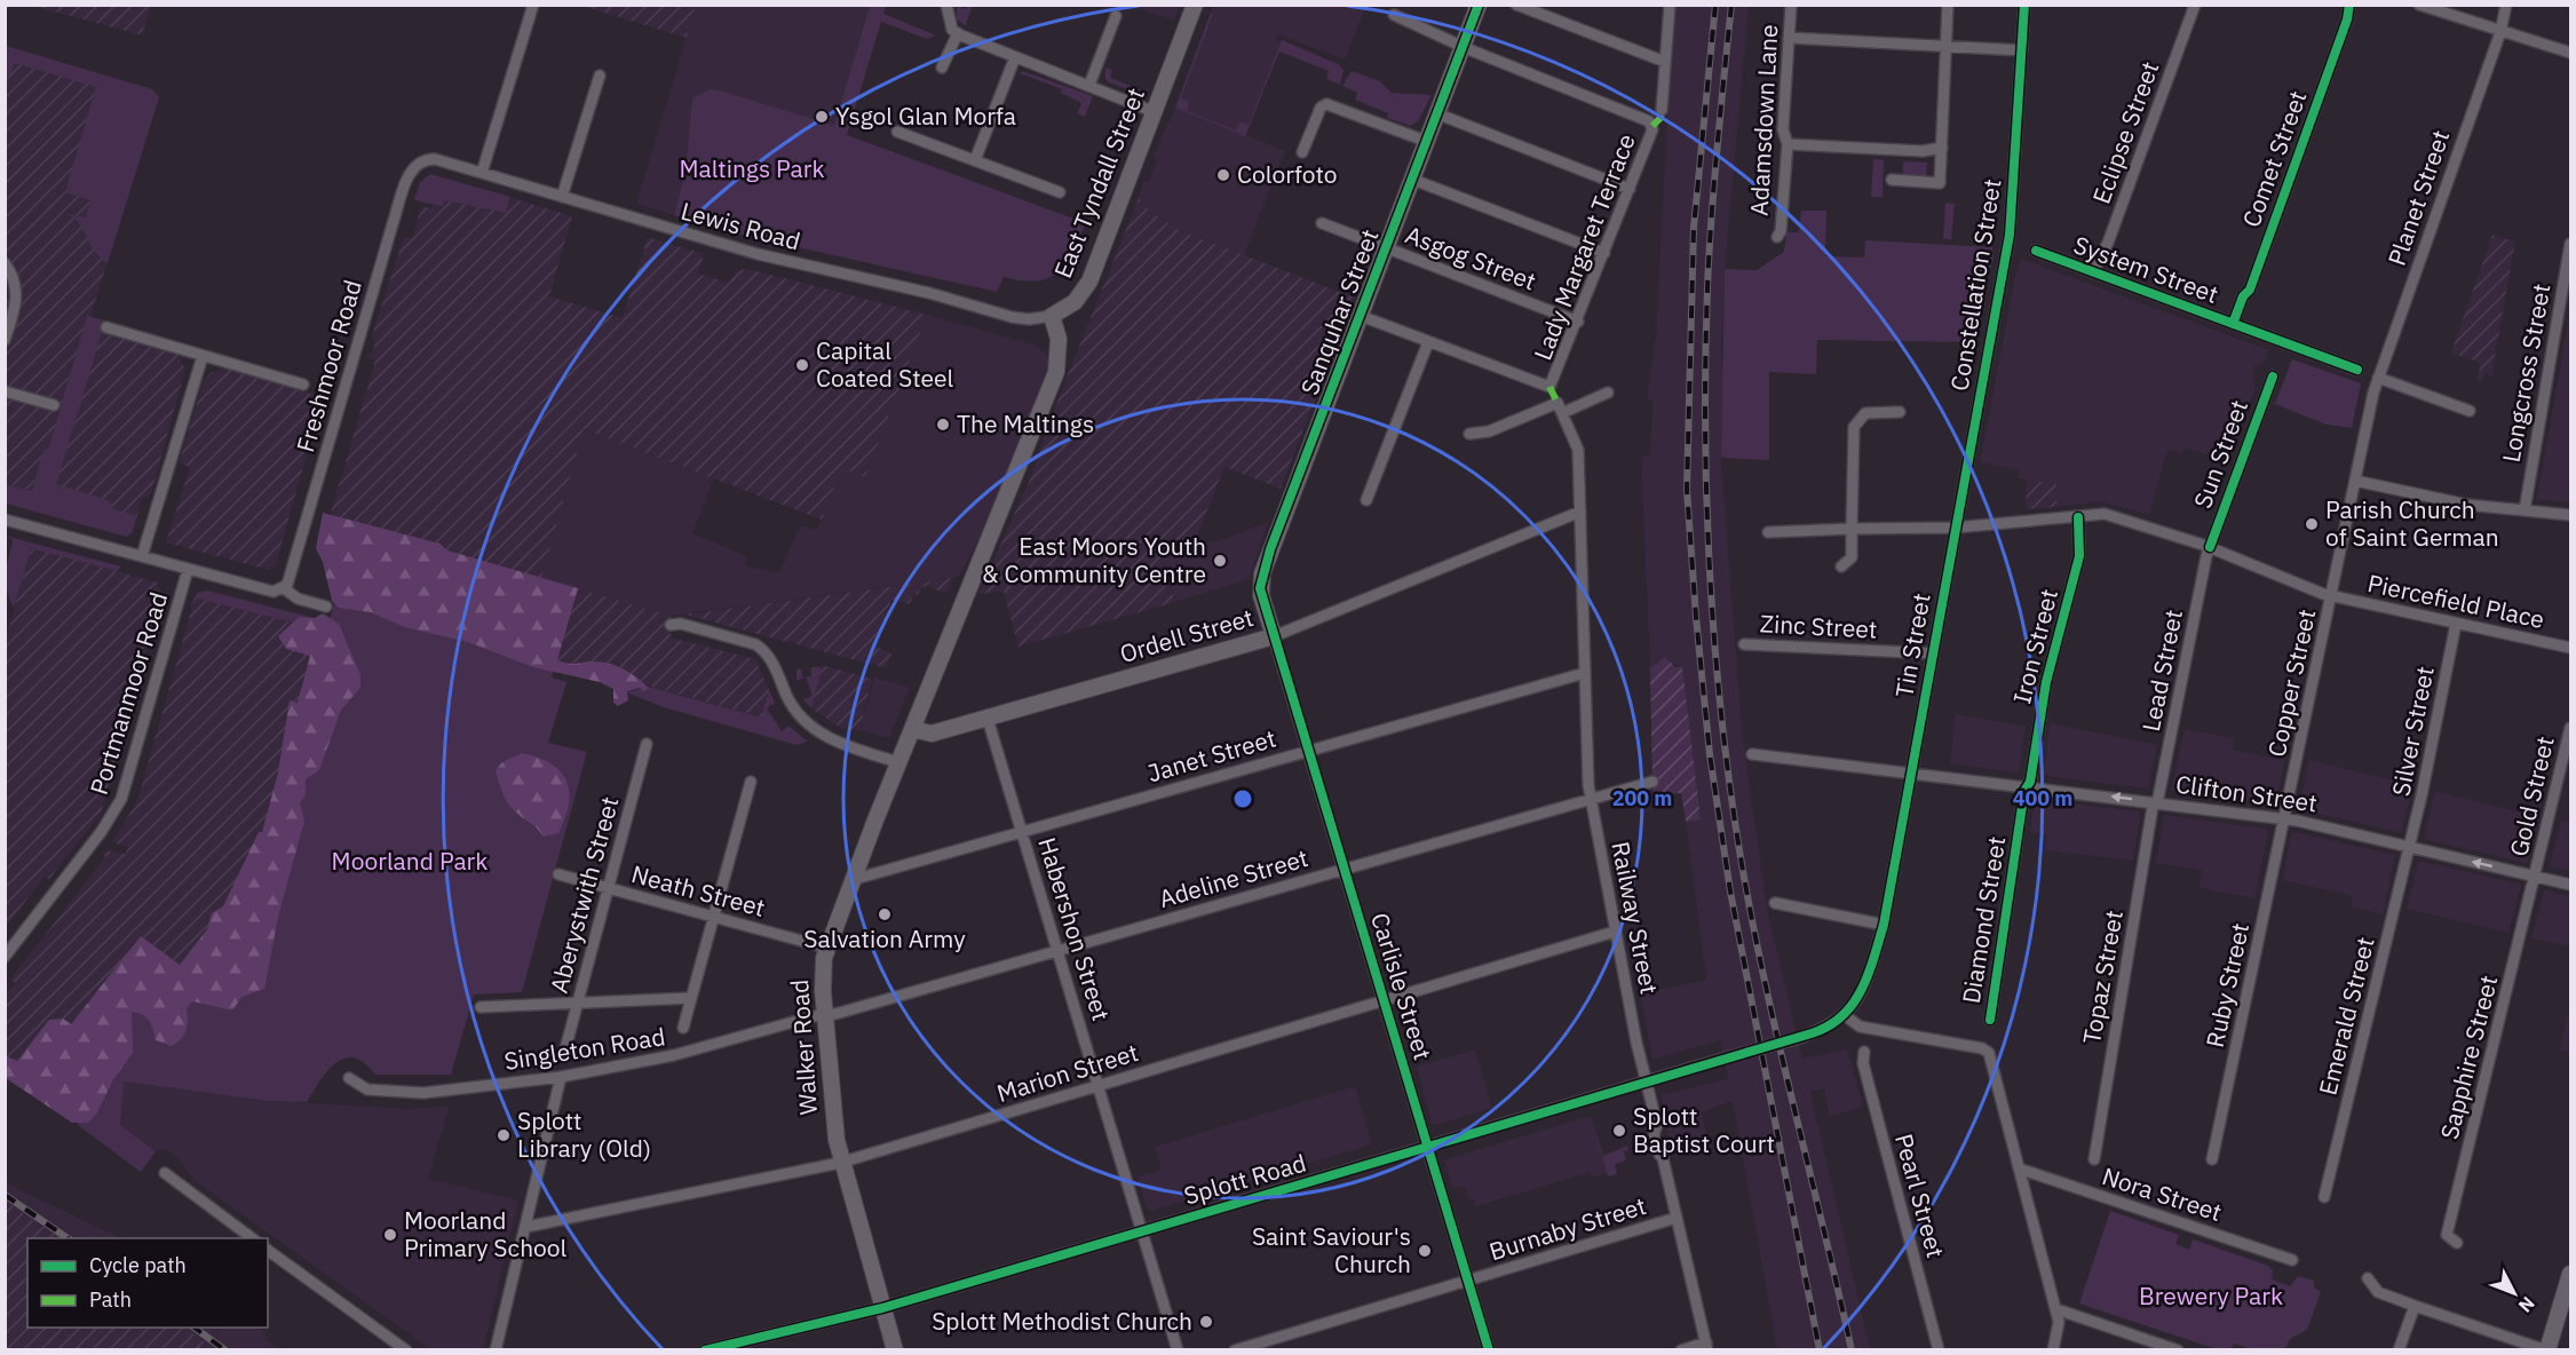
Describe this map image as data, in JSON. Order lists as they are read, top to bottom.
{
  "streets": {
    "street": [
      "Adamsdown Lane",
      "Eclipse Street",
      "Comet Street",
      "East Tyndall Street",
      "Planet Street",
      "Lewis Road",
      "Lady Margaret Terrace",
      "Asgog Street",
      "System Street",
      "Constellation Street",
      "Sanquhar Street",
      "Freshmoor Road",
      "Longcross Street",
      "Sun Street",
      "Piercefield Place",
      "Zinc Street",
      "Ordell Street",
      "Tin Street",
      "Iron Street",
      "Lead Street",
      "Copper Street",
      "Portmanmoor Road",
      "Silver Street",
      "Janet Street",
      "Clifton Street",
      "Gold Street",
      "Adeline Street",
      "Neath Street",
      "Aberystwith Street",
      "Railway Street",
      "Diamond Street",
      "Habershon Street",
      "Topaz Street",
      "Ruby Street",
      "Carlisle Street",
      "Emerald Street",
      "Walker Road",
      "Singleton Road",
      "Sapphire Street",
      "Marion Street",
      "Splott Road",
      "Nora Street",
      "Pearl Street",
      "Burnaby Street"
    ]
  },
  "crossings": [
    ["Eclipse Street", "System Street"],
    ["Comet Street", "System Street"],
    ["East Tyndall Street", "Lewis Road"],
    ["East Tyndall Street", "Walker Road"],
    ["Planet Street", "Copper Street"],
    ["Lewis Road", "Freshmoor Road"],
    ["Lewis Road", "Walker Road"],
    ["Lady Margaret Terrace", "Asgog Street"],
    ["Lady Margaret Terrace", "Sanquhar Street"],
    ["Asgog Street", "Sanquhar Street"],
    ["Constellation Street", "Piercefield Place"],
    ["Constellation Street", "Tin Street"],
    ["Sanquhar Street", "Ordell Street"],
    ["Sanquhar Street", "Carlisle Street"],
    ["Freshmoor Road", "Portmanmoor Road"],
    ["Sun Street", "Piercefield Place"],
    ["Sun Street", "Lead Street"],
    ["Piercefield Place", "Tin Street"],
    ["Piercefield Place", "Iron Street"],
    ["Piercefield Place", "Lead Street"],
    ["Piercefield Place", "Copper Street"],
    ["Piercefield Place", "Silver Street"],
    ["Zinc Street", "Tin Street"],
    ["Ordell Street", "Railway Street"],
    ["Ordell Street", "Habershon Street"],
    ["Ordell Street", "Carlisle Street"],
    ["Ordell Street", "Walker Road"],
    ["Tin Street", "Clifton Street"],
    ["Tin Street", "Splott Road"],
    ["Iron Street", "Clifton Street"],
    ["Iron Street", "Diamond Street"],
    ["Lead Street", "Clifton Street"],
    ["Lead Street", "Topaz Street"],
    ["Copper Street", "Clifton Street"],
    ["Copper Street", "Ruby Street"],
    ["Silver Street", "Clifton Street"],
    ["Silver Street", "Emerald Street"],
    ["Janet Street", "Railway Street"],
    ["Janet Street", "Habershon Street"],
    ["Janet Street", "Carlisle Street"],
    ["Janet Street", "Walker Road"],
    ["Clifton Street", "Gold Street"],
    ["Clifton Street", "Diamond Street"],
    ["Clifton Street", "Topaz Street"],
    ["Clifton Street", "Ruby Street"],
    ["Clifton Street", "Emerald Street"],
    ["Clifton Street", "Sapphire Street"],
    ["Gold Street", "Sapphire Street"],
    ["Adeline Street", "Railway Street"],
    ["Adeline Street", "Habershon Street"],
    ["Adeline Street", "Carlisle Street"],
    ["Adeline Street", "Walker Road"],
    ["Adeline Street", "Singleton Road"],
    ["Neath Street", "Aberystwith Street"],
    ["Neath Street", "Walker Road"],
    ["Railway Street", "Marion Street"],
    ["Railway Street", "Splott Road"],
    ["Railway Street", "Burnaby Street"],
    ["Habershon Street", "Marion Street"],
    ["Habershon Street", "Splott Road"],
    ["Carlisle Street", "Marion Street"],
    ["Carlisle Street", "Splott Road"],
    ["Carlisle Street", "Burnaby Street"],
    ["Walker Road", "Singleton Road"],
    ["Walker Road", "Marion Street"],
    ["Walker Road", "Splott Road"]
  ],
  "parks": ["Maltings Park", "Moorland Park", "Brewery Park"],
  "places": [
    "Ysgol Glan Morfa",
    "Colorfoto",
    "Capital Coated Steel",
    "The Maltings",
    "Parish Church of Saint German",
    "East Moors Youth & Community Centre",
    "Salvation Army",
    "Splott Baptist Court",
    "Splott Library (Old)",
    "Moorland Primary School",
    "Saint Saviour's Church",
    "Splott Methodist Church"
  ],
  "legend": ["Cycle path", "Path"],
  "north": "bottom right",
  "rings": ["200 m", "400 m"]
}
